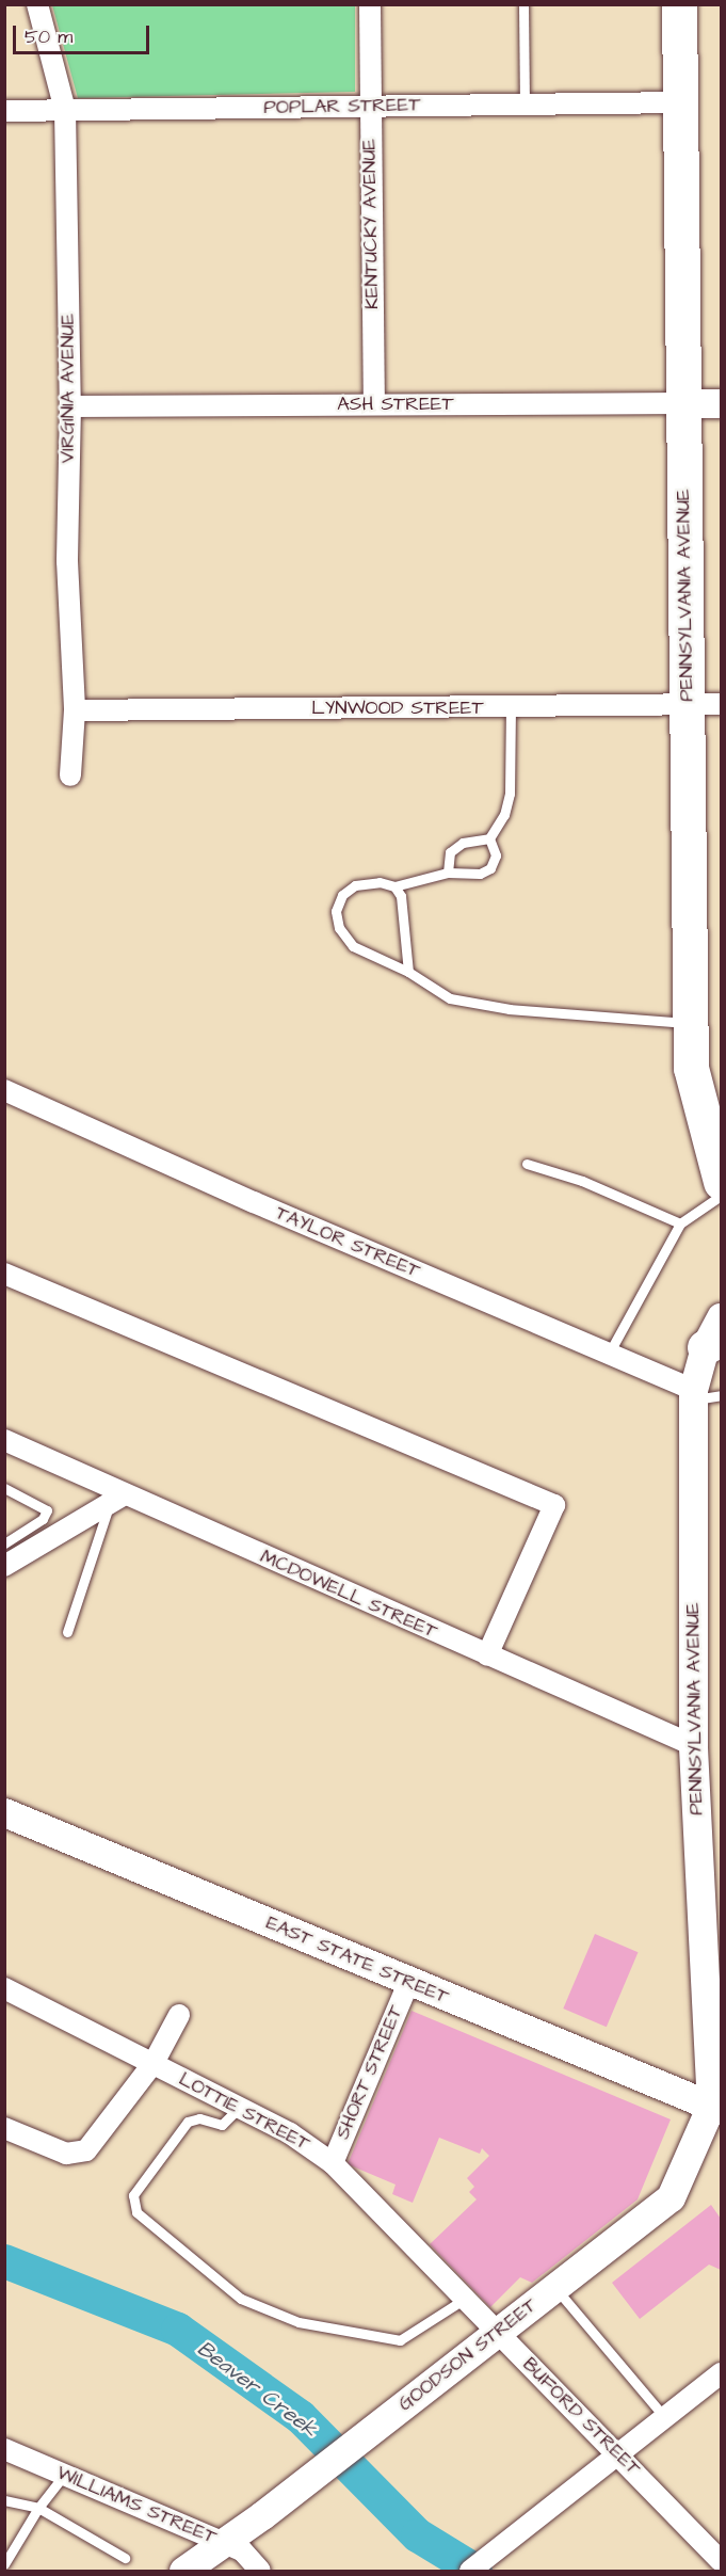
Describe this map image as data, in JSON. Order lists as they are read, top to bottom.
{
  "streets": {
    "highway": ["PENNSYLVANIA AVENUE"],
    "main road": ["ASH STREET", "EAST STATE STREET", "GOODSON STREET"],
    "street": [
      "POPLAR STREET",
      "KENTUCKY AVENUE",
      "VIRGINIA AVENUE",
      "LYNWOOD STREET",
      "TAYLOR STREET",
      "MCDOWELL STREET",
      "SHORT STREET",
      "LOTTIE STREET",
      "BUFORD STREET",
      "WILLIAMS STREET"
    ]
  },
  "crossings": [
    ["POPLAR STREET", "KENTUCKY AVENUE"],
    ["POPLAR STREET", "VIRGINIA AVENUE"],
    ["POPLAR STREET", "PENNSYLVANIA AVENUE"],
    ["KENTUCKY AVENUE", "ASH STREET"],
    ["VIRGINIA AVENUE", "ASH STREET"],
    ["VIRGINIA AVENUE", "LYNWOOD STREET"],
    ["ASH STREET", "PENNSYLVANIA AVENUE"],
    ["PENNSYLVANIA AVENUE", "LYNWOOD STREET"],
    ["PENNSYLVANIA AVENUE", "TAYLOR STREET"],
    ["PENNSYLVANIA AVENUE", "MCDOWELL STREET"],
    ["PENNSYLVANIA AVENUE", "EAST STATE STREET"],
    ["PENNSYLVANIA AVENUE", "GOODSON STREET"],
    ["EAST STATE STREET", "SHORT STREET"],
    ["EAST STATE STREET", "GOODSON STREET"],
    ["SHORT STREET", "LOTTIE STREET"],
    ["SHORT STREET", "BUFORD STREET"],
    ["LOTTIE STREET", "BUFORD STREET"],
    ["GOODSON STREET", "BUFORD STREET"],
    ["GOODSON STREET", "WILLIAMS STREET"]
  ],
  "water": ["Beaver Creek"],
  "scale_bar": "50 m"
}
